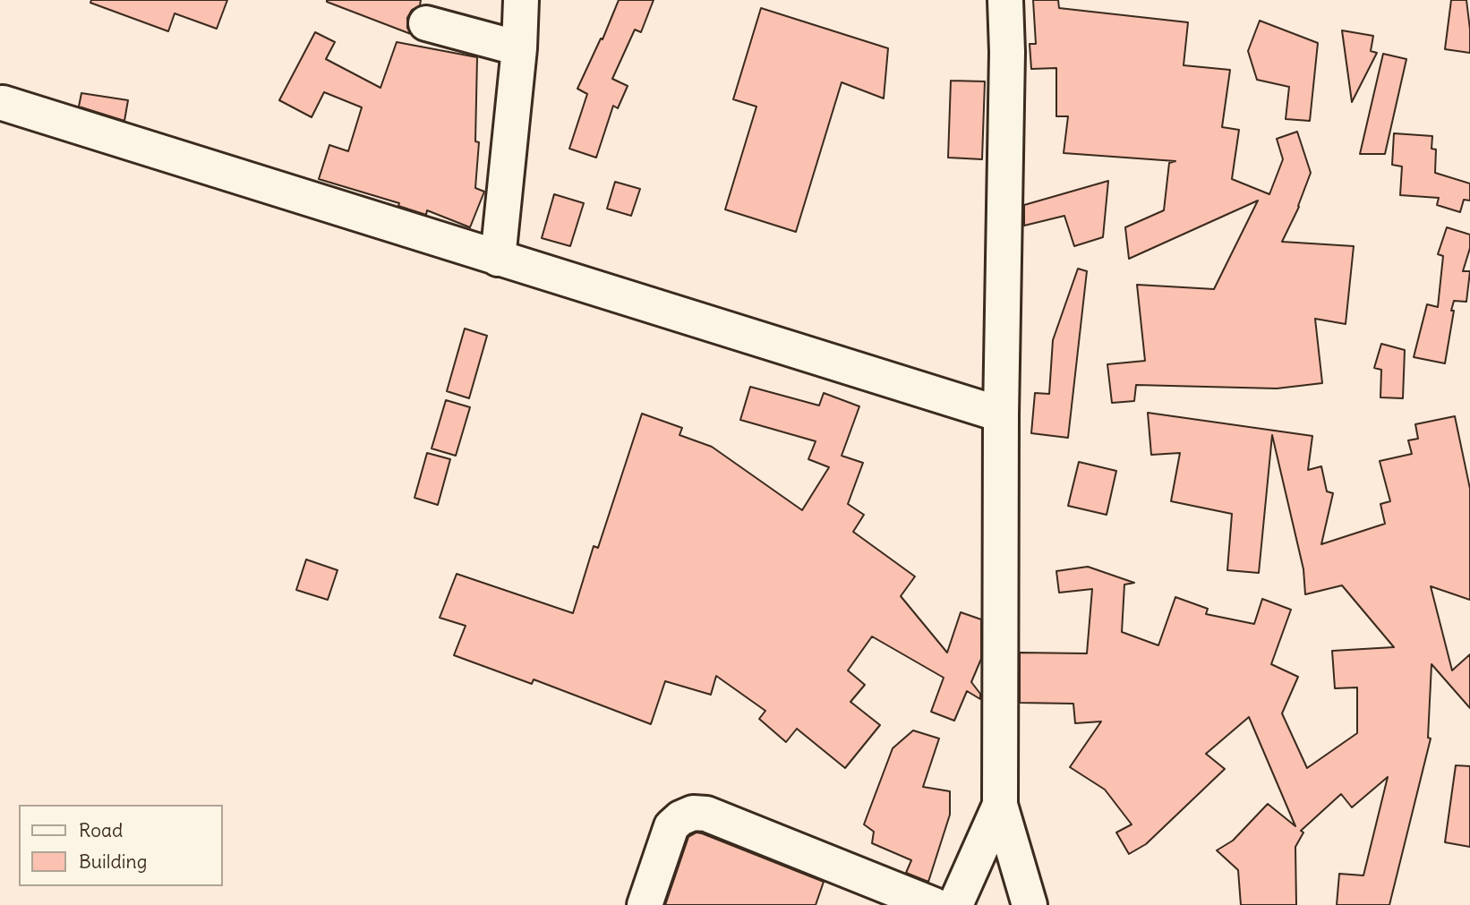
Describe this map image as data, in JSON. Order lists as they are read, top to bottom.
{
  "legend": ["Road", "Building"]
}
